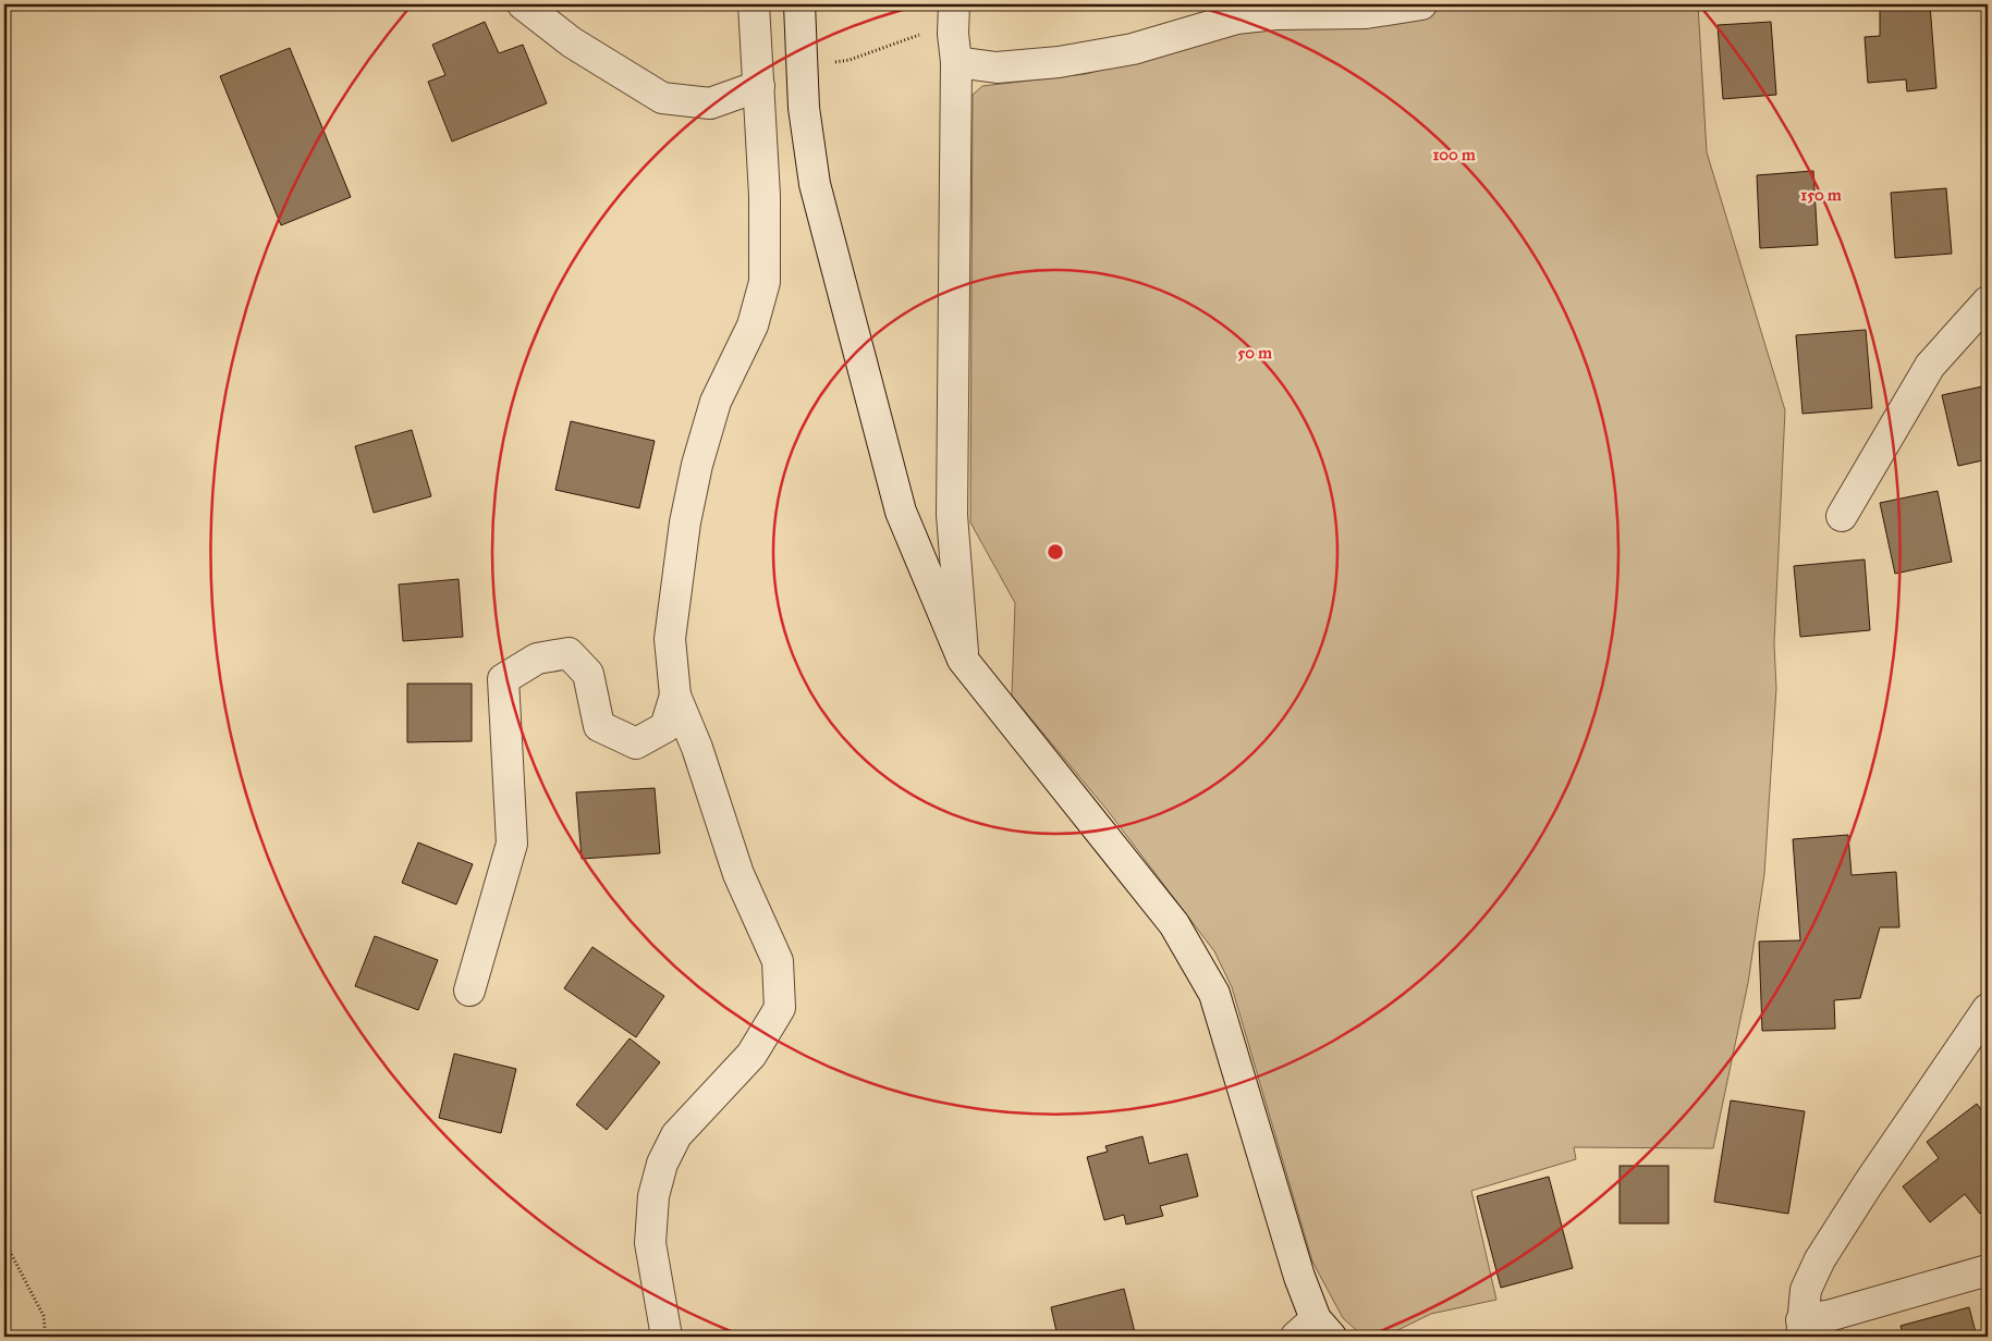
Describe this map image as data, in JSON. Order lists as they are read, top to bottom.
{
  "rings": ["100 m", "150 m", "50 m"]
}
